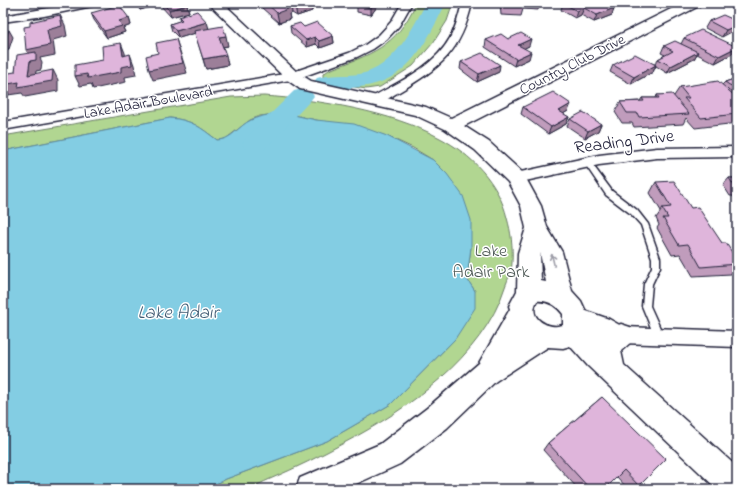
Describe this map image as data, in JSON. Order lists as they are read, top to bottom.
{
  "streets": {
    "street": ["Country Club Drive", "Lake Adair Boulevard", "Reading Drive"]
  },
  "water": ["Lake Adair"],
  "parks": ["Lake Adair Park"]
}
